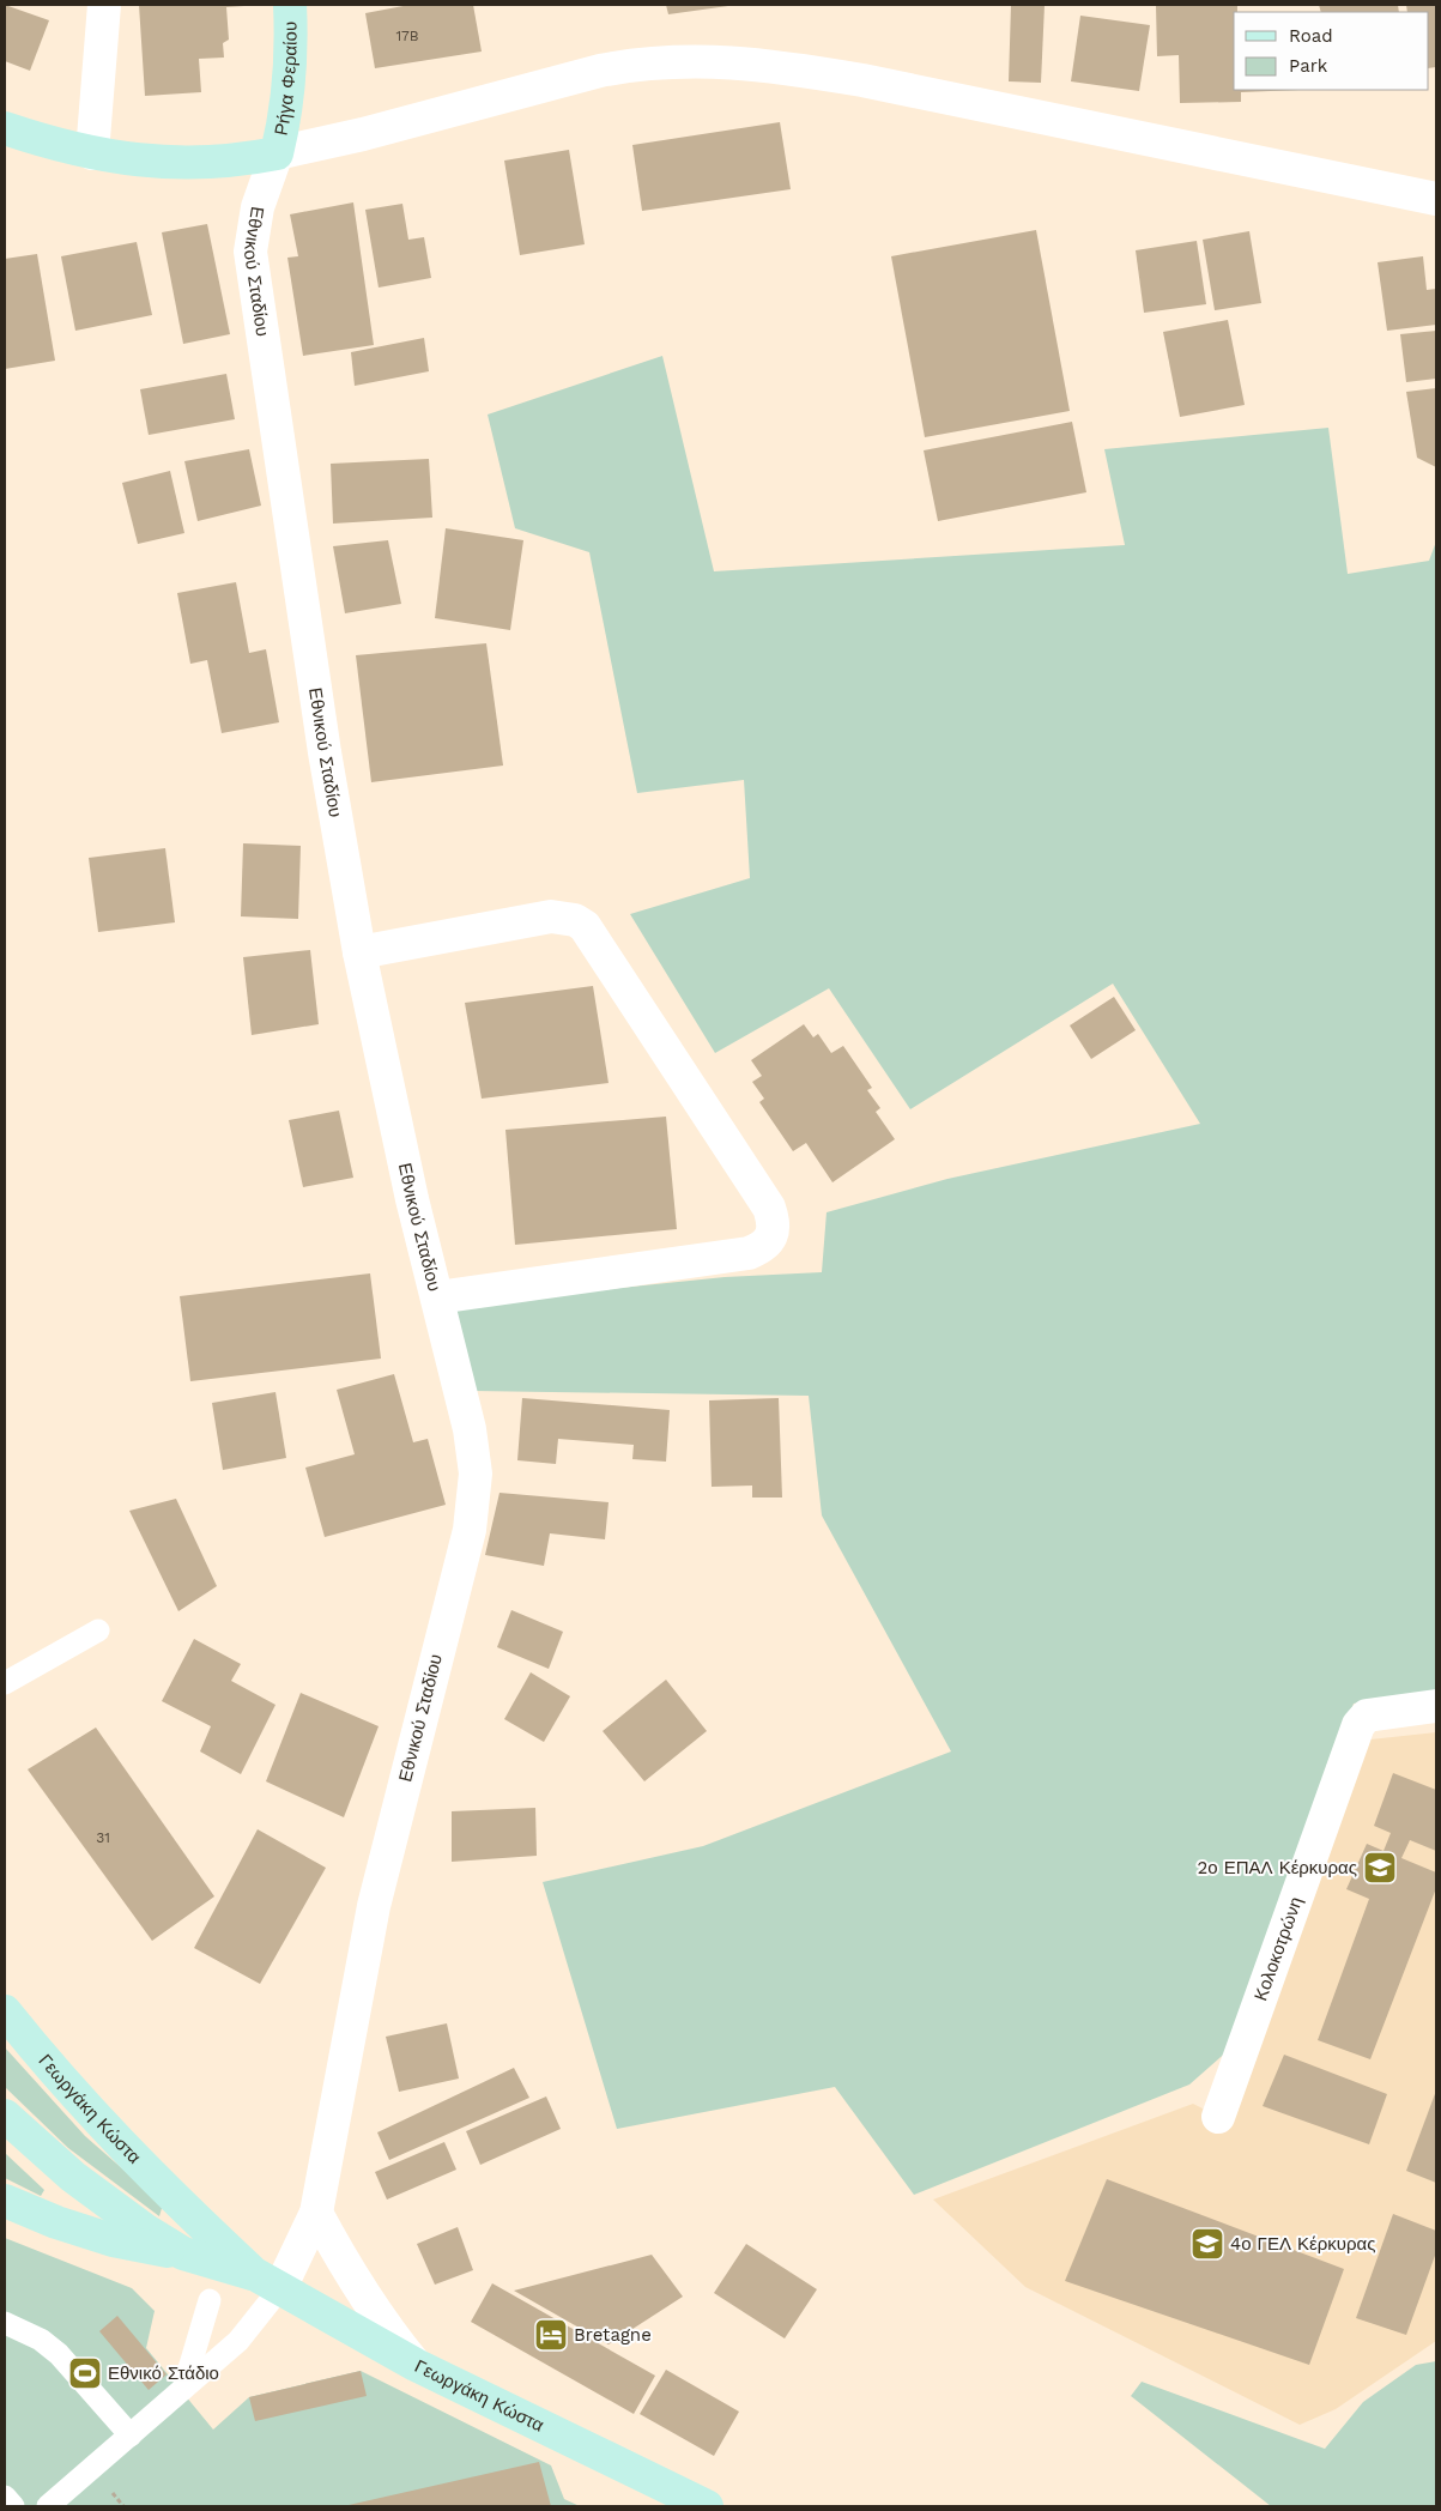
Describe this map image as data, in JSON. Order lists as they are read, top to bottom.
{
  "streets": {
    "main road": ["Ρήγα Φεραίου", "Γεωργάκη Κώστα"],
    "street": ["Εθνικού Σταδίου", "Κολοκοτρώνη"]
  },
  "crossings": [
    ["Ρήγα Φεραίου", "Εθνικού Σταδίου"],
    ["Εθνικού Σταδίου", "Γεωργάκη Κώστα"]
  ],
  "places": {
    "school or university": ["2ο ΕΠΑΛ Κέρκυρας", "4ο ΓΕΛ Κέρκυρας"],
    "hotel": ["Bretagne"],
    "sports": ["Εθνικό Στάδιο"]
  },
  "house_numbers": ["17B", "31"],
  "legend": ["Road", "Park"]
}
